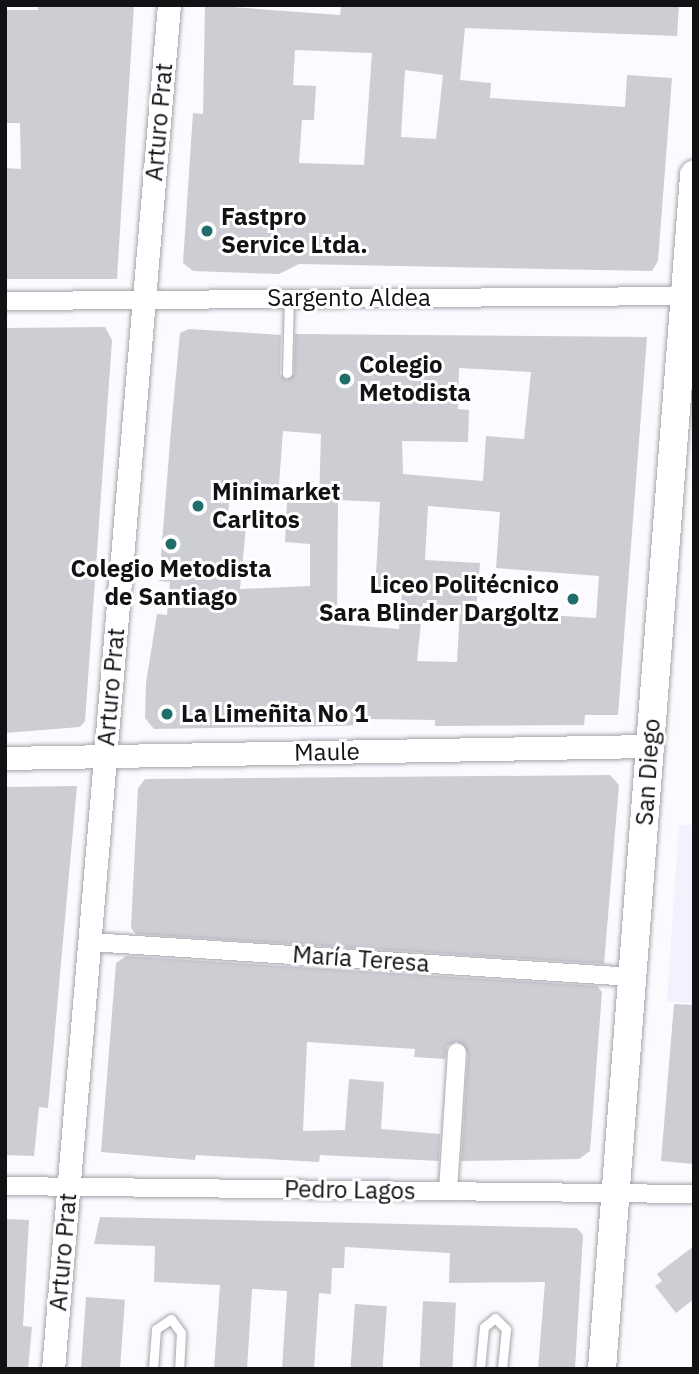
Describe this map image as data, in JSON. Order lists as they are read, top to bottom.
{
  "streets": {
    "main road": ["San Diego"],
    "street": [
      "Arturo Prat",
      "Sargento Aldea",
      "Maule",
      "María Teresa",
      "Pedro Lagos"
    ]
  },
  "crossings": [
    ["Arturo Prat", "Sargento Aldea"],
    ["Arturo Prat", "Maule"],
    ["Arturo Prat", "María Teresa"],
    ["Arturo Prat", "Pedro Lagos"],
    ["Sargento Aldea", "San Diego"],
    ["Maule", "San Diego"],
    ["San Diego", "María Teresa"],
    ["San Diego", "Pedro Lagos"]
  ],
  "places": [
    "Fastpro Service Ltda.",
    "Colegio Metodista",
    "Minimarket Carlitos",
    "Colegio Metodista de Santiago",
    "Liceo Politécnico Sara Blinder Dargoltz",
    "La Limeñita No 1"
  ]
}
